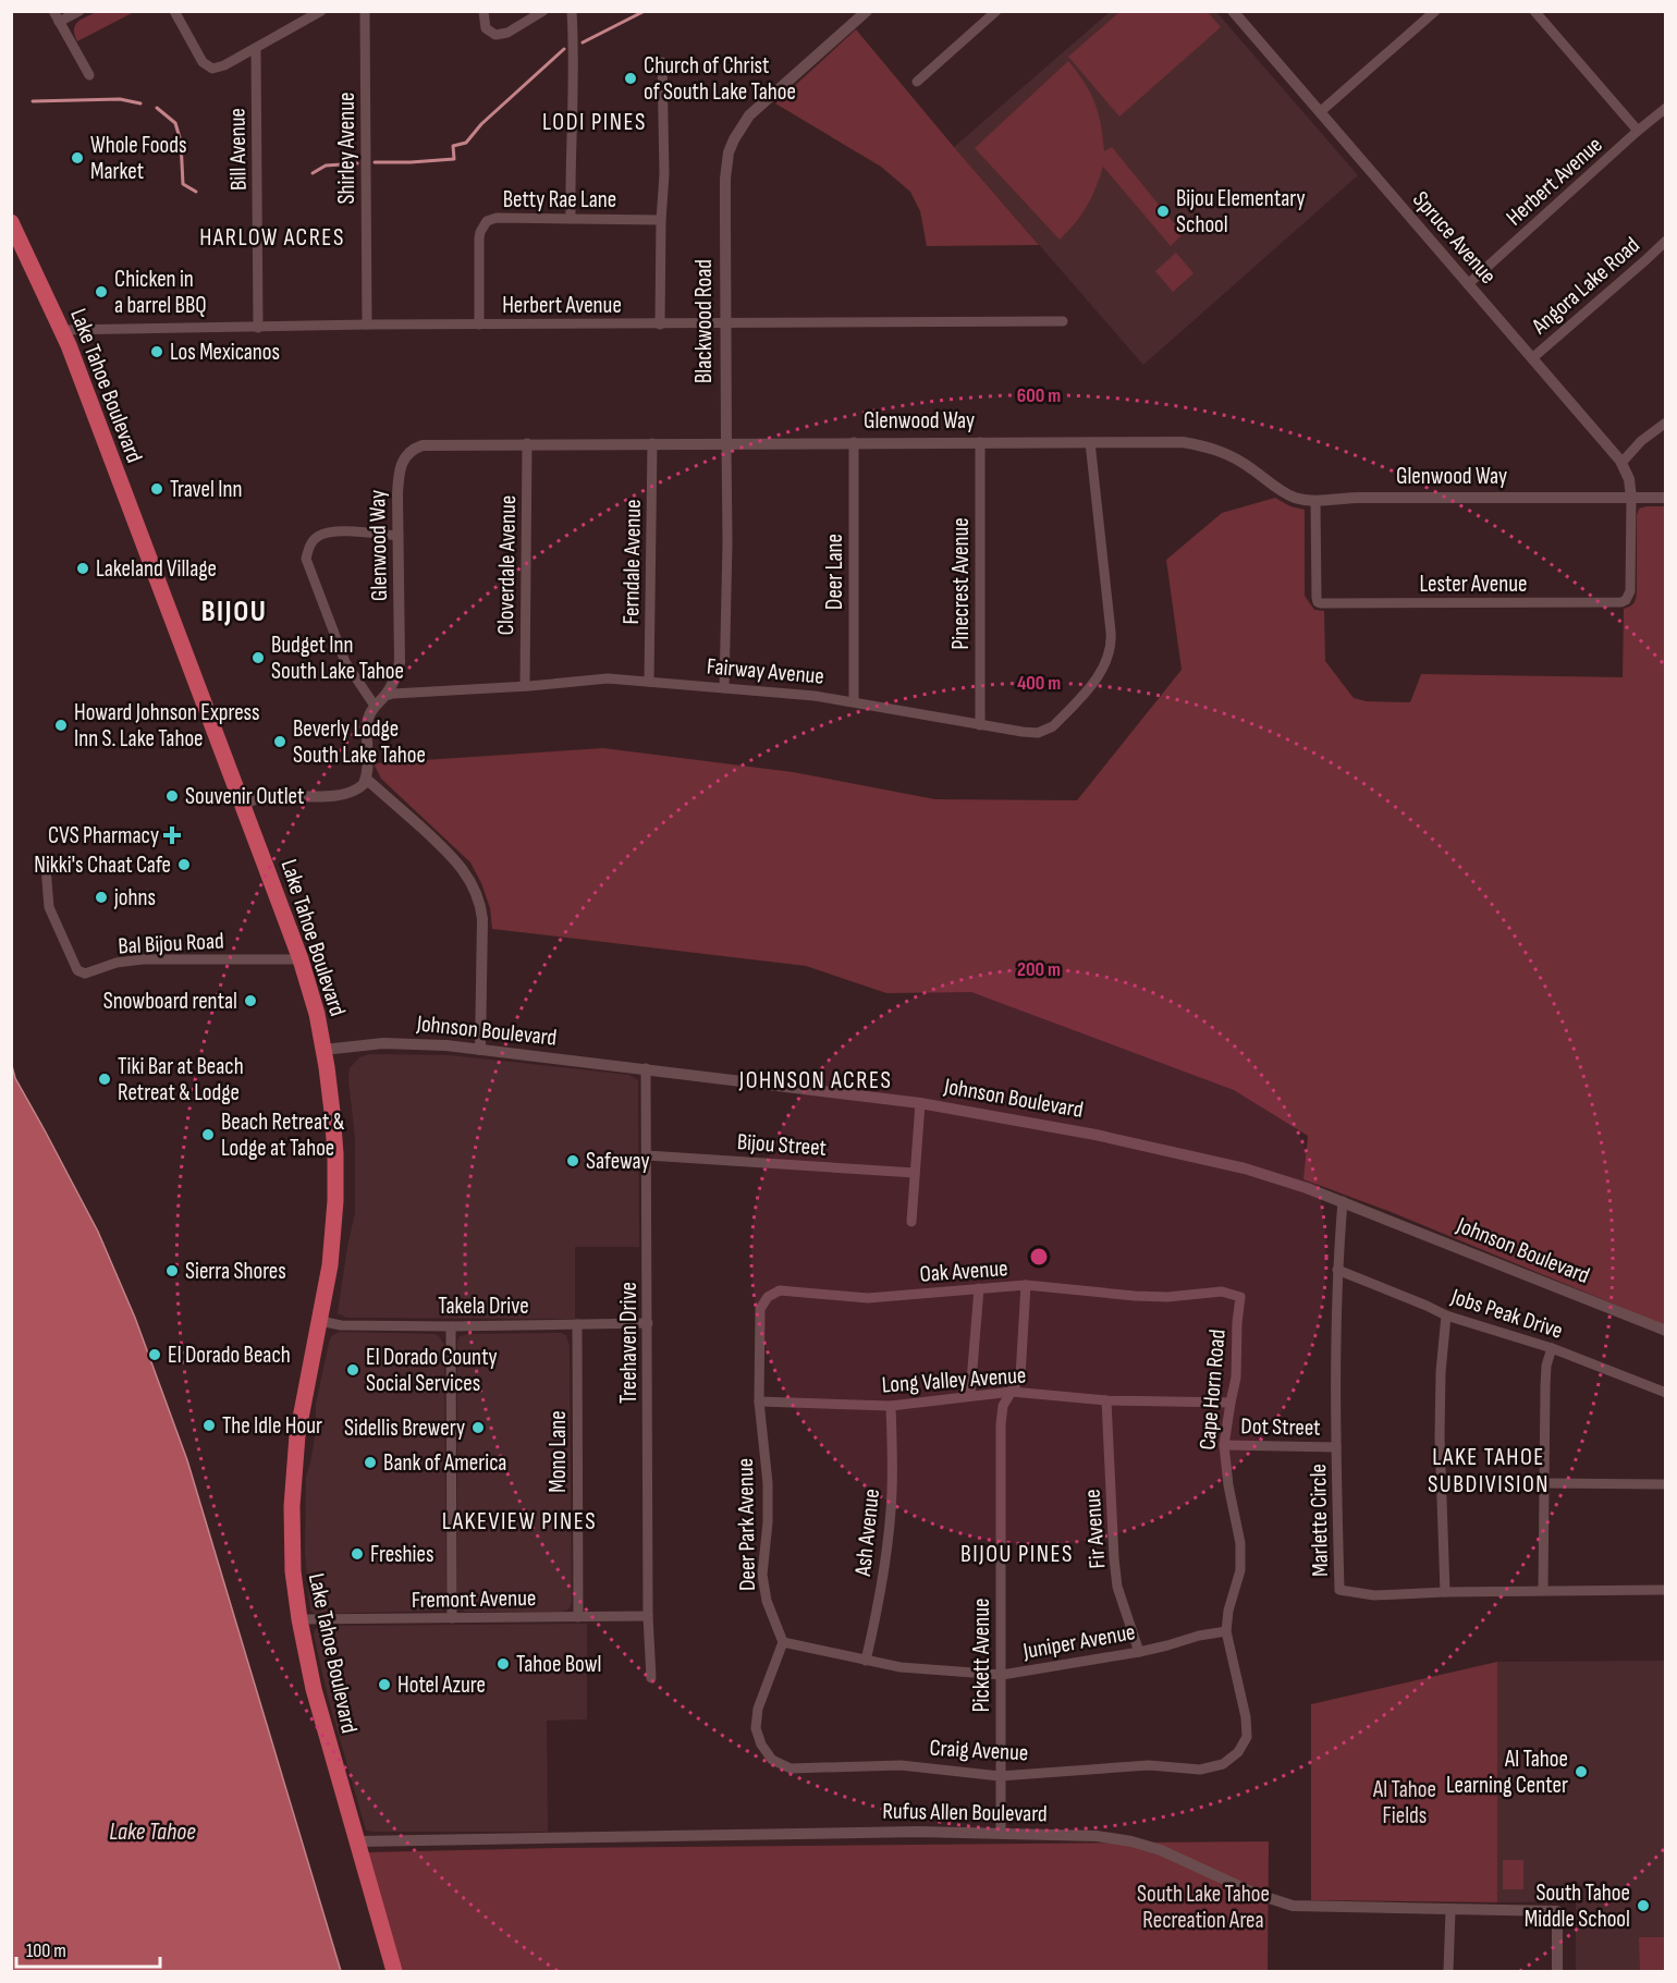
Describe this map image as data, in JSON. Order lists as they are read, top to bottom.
{
  "streets": {
    "highway": ["Lake Tahoe Boulevard"],
    "street": [
      "Shirley Avenue",
      "Bill Avenue",
      "Herbert Avenue",
      "Betty Rae Lane",
      "Spruce Avenue",
      "Angora Lake Road",
      "Blackwood Road",
      "Glenwood Way",
      "Ferndale Avenue",
      "Cloverdale Avenue",
      "Deer Lane",
      "Pinecrest Avenue",
      "Lester Avenue",
      "Fairway Avenue",
      "Bal Bijou Road",
      "Johnson Boulevard",
      "Bijou Street",
      "Oak Avenue",
      "Takela Drive",
      "Jobs Peak Drive",
      "Treehaven Drive",
      "Long Valley Avenue",
      "Cape Horn Road",
      "Dot Street",
      "Mono Lane",
      "Marlette Circle",
      "Deer Park Avenue",
      "Fir Avenue",
      "Ash Avenue",
      "Fremont Avenue",
      "Juniper Avenue",
      "Pickett Avenue",
      "Craig Avenue",
      "Rufus Allen Boulevard"
    ]
  },
  "crossings": [
    ["Shirley Avenue", "Herbert Avenue"],
    ["Bill Avenue", "Herbert Avenue"],
    ["Herbert Avenue", "Betty Rae Lane"],
    ["Herbert Avenue", "Spruce Avenue"],
    ["Herbert Avenue", "Blackwood Road"],
    ["Herbert Avenue", "Lake Tahoe Boulevard"],
    ["Spruce Avenue", "Angora Lake Road"],
    ["Spruce Avenue", "Glenwood Way"],
    ["Spruce Avenue", "Lester Avenue"],
    ["Blackwood Road", "Glenwood Way"],
    ["Blackwood Road", "Fairway Avenue"],
    ["Lake Tahoe Boulevard", "Bal Bijou Road"],
    ["Lake Tahoe Boulevard", "Johnson Boulevard"],
    ["Lake Tahoe Boulevard", "Takela Drive"],
    ["Lake Tahoe Boulevard", "Fremont Avenue"],
    ["Lake Tahoe Boulevard", "Rufus Allen Boulevard"],
    ["Glenwood Way", "Ferndale Avenue"],
    ["Glenwood Way", "Cloverdale Avenue"],
    ["Glenwood Way", "Deer Lane"],
    ["Glenwood Way", "Pinecrest Avenue"],
    ["Glenwood Way", "Lester Avenue"],
    ["Glenwood Way", "Fairway Avenue"],
    ["Ferndale Avenue", "Fairway Avenue"],
    ["Cloverdale Avenue", "Fairway Avenue"],
    ["Deer Lane", "Fairway Avenue"],
    ["Pinecrest Avenue", "Fairway Avenue"],
    ["Johnson Boulevard", "Treehaven Drive"],
    ["Johnson Boulevard", "Marlette Circle"],
    ["Bijou Street", "Treehaven Drive"],
    ["Oak Avenue", "Cape Horn Road"],
    ["Oak Avenue", "Deer Park Avenue"],
    ["Oak Avenue", "Pickett Avenue"],
    ["Takela Drive", "Treehaven Drive"],
    ["Takela Drive", "Mono Lane"],
    ["Jobs Peak Drive", "Marlette Circle"],
    ["Treehaven Drive", "Fremont Avenue"],
    ["Long Valley Avenue", "Cape Horn Road"],
    ["Long Valley Avenue", "Deer Park Avenue"],
    ["Long Valley Avenue", "Fir Avenue"],
    ["Long Valley Avenue", "Ash Avenue"],
    ["Long Valley Avenue", "Pickett Avenue"],
    ["Cape Horn Road", "Dot Street"],
    ["Cape Horn Road", "Juniper Avenue"],
    ["Cape Horn Road", "Craig Avenue"],
    ["Dot Street", "Marlette Circle"],
    ["Mono Lane", "Fremont Avenue"],
    ["Deer Park Avenue", "Juniper Avenue"],
    ["Deer Park Avenue", "Craig Avenue"],
    ["Fir Avenue", "Juniper Avenue"],
    ["Ash Avenue", "Juniper Avenue"],
    ["Juniper Avenue", "Pickett Avenue"],
    ["Juniper Avenue", "Craig Avenue"],
    ["Pickett Avenue", "Craig Avenue"],
    ["Pickett Avenue", "Rufus Allen Boulevard"]
  ],
  "districts": [
    "LODI PINES",
    "HARLOW ACRES",
    "BIJOU",
    "JOHNSON ACRES",
    "LAKE TAHOE SUBDIVISION",
    "LAKEVIEW PINES",
    "BIJOU PINES"
  ],
  "water": ["Lake Tahoe"],
  "parks": ["Al Tahoe Fields", "South Lake Tahoe Recreation Area"],
  "places": {
    "other": [
      "Church of Christ of South Lake Tahoe",
      "Whole Foods Market",
      "Bijou Elementary School",
      "Chicken in a barrel BBQ",
      "Los Mexicanos",
      "Travel Inn",
      "Lakeland Village",
      "Budget Inn South Lake Tahoe",
      "Howard Johnson Express Inn S. Lake Tahoe",
      "Beverly Lodge South Lake Tahoe",
      "Souvenir Outlet",
      "Nikki's Chaat Cafe",
      "johns",
      "Snowboard rental",
      "Tiki Bar at Beach Retreat & Lodge",
      "Beach Retreat & Lodge at Tahoe",
      "Safeway",
      "Sierra Shores",
      "El Dorado Beach",
      "El Dorado County Social Services",
      "The Idle Hour",
      "Sidellis Brewery",
      "Bank of America",
      "Freshies",
      "Tahoe Bowl",
      "Hotel Azure",
      "Al Tahoe Learning Center",
      "South Tahoe Middle School"
    ],
    "health": ["CVS Pharmacy"]
  },
  "scale_bar": "100 m",
  "rings": ["600 m", "400 m", "200 m"]
}
